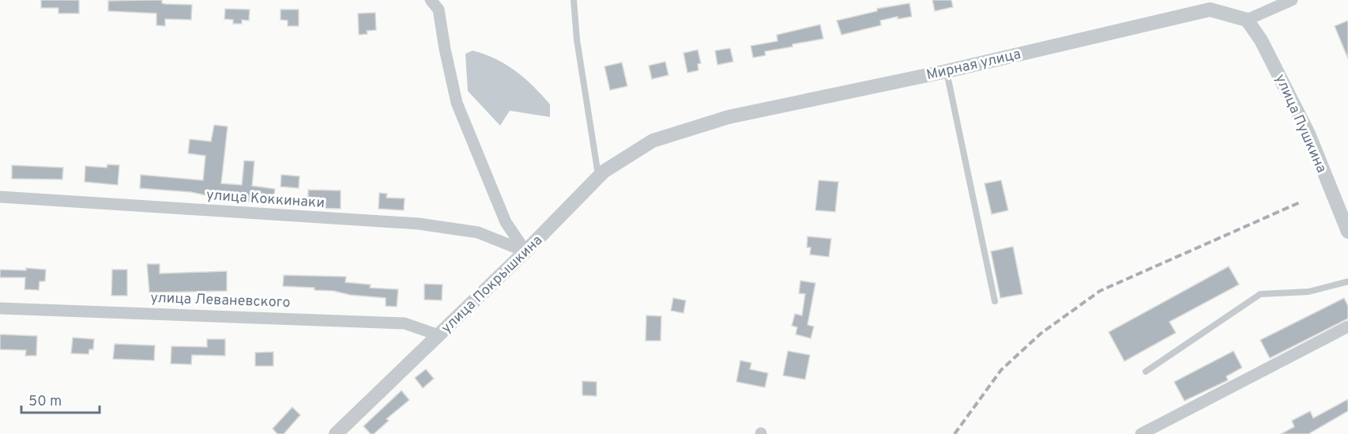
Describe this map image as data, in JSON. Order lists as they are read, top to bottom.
{
  "streets": {
    "street": [
      "Мирная улица",
      "улица Пушкина",
      "улица Коккинаки",
      "улица Покрышкина",
      "улица Леваневского"
    ]
  },
  "crossings": [
    ["Мирная улица", "улица Пушкина"],
    ["Мирная улица", "улица Покрышкина"],
    ["улица Коккинаки", "улица Покрышкина"],
    ["улица Покрышкина", "улица Леваневского"]
  ],
  "scale_bar": "50 m"
}
